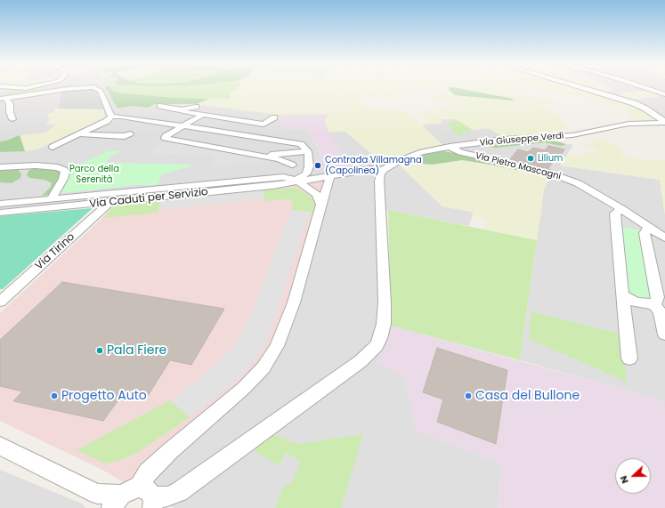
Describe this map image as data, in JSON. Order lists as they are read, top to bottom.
{
  "streets": {
    "street": [
      "Via Giuseppe Verdi",
      "Via Pietro Mascagni",
      "Via Caduti per Servizio",
      "Via Tirino"
    ]
  },
  "crossings": [
    ["Via Giuseppe Verdi", "Via Pietro Mascagni"],
    ["Via Caduti per Servizio", "Via Tirino"]
  ],
  "parks": ["Parco della Serenità"],
  "places": [
    "Lilium",
    "Contrada Villamagna (Capolinea)",
    "Pala Fiere",
    "Progetto Auto",
    "Casa del Bullone"
  ],
  "north": "left"
}
